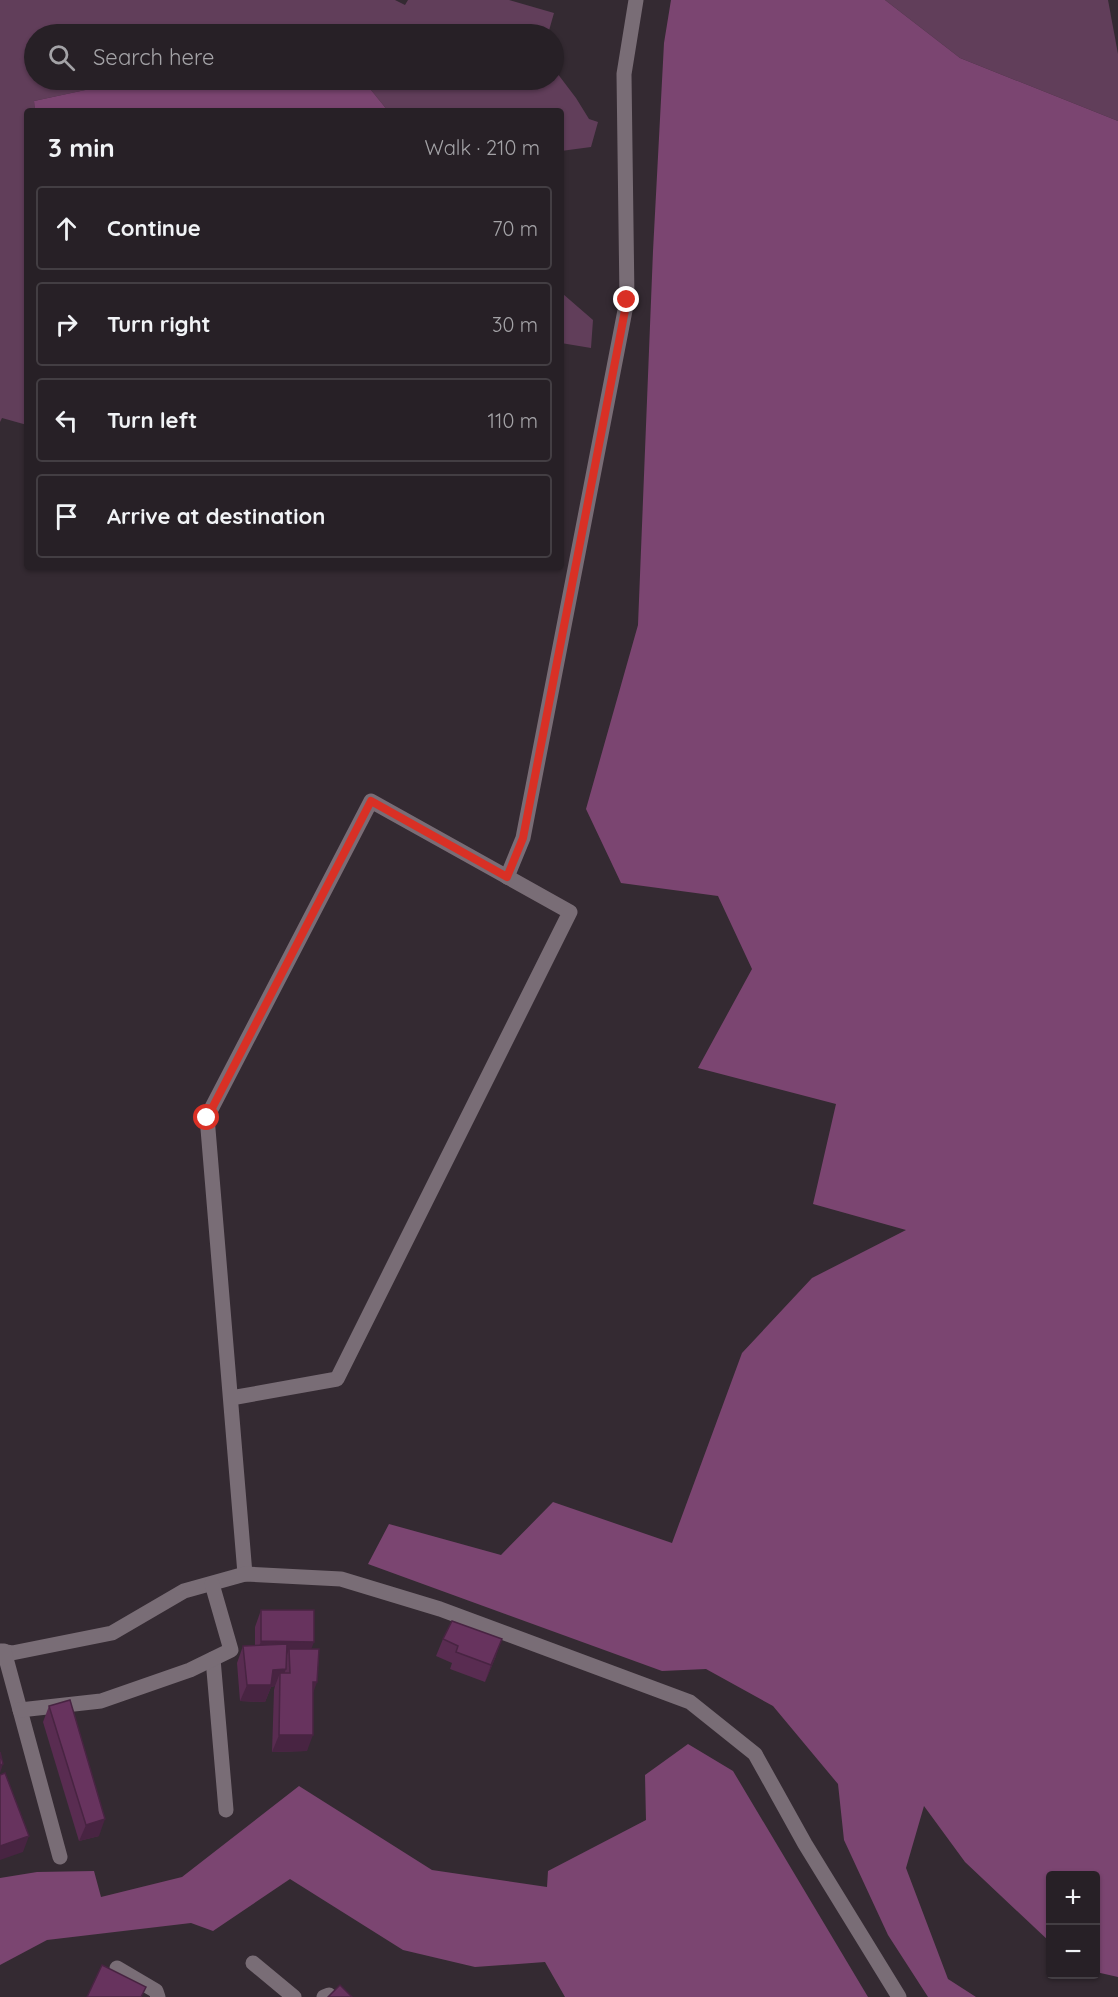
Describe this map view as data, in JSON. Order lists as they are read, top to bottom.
{
  "page": {
    "search": "Search here",
    "heading": ["3 min", "Walk · 210 m"],
    "list": [
      ["Continue", "70 m"],
      ["Turn right", "30 m"],
      ["Turn left", "110 m"],
      "Arrive at destination"
    ],
    "map_buttons": ["+", "−"]
  }
}
